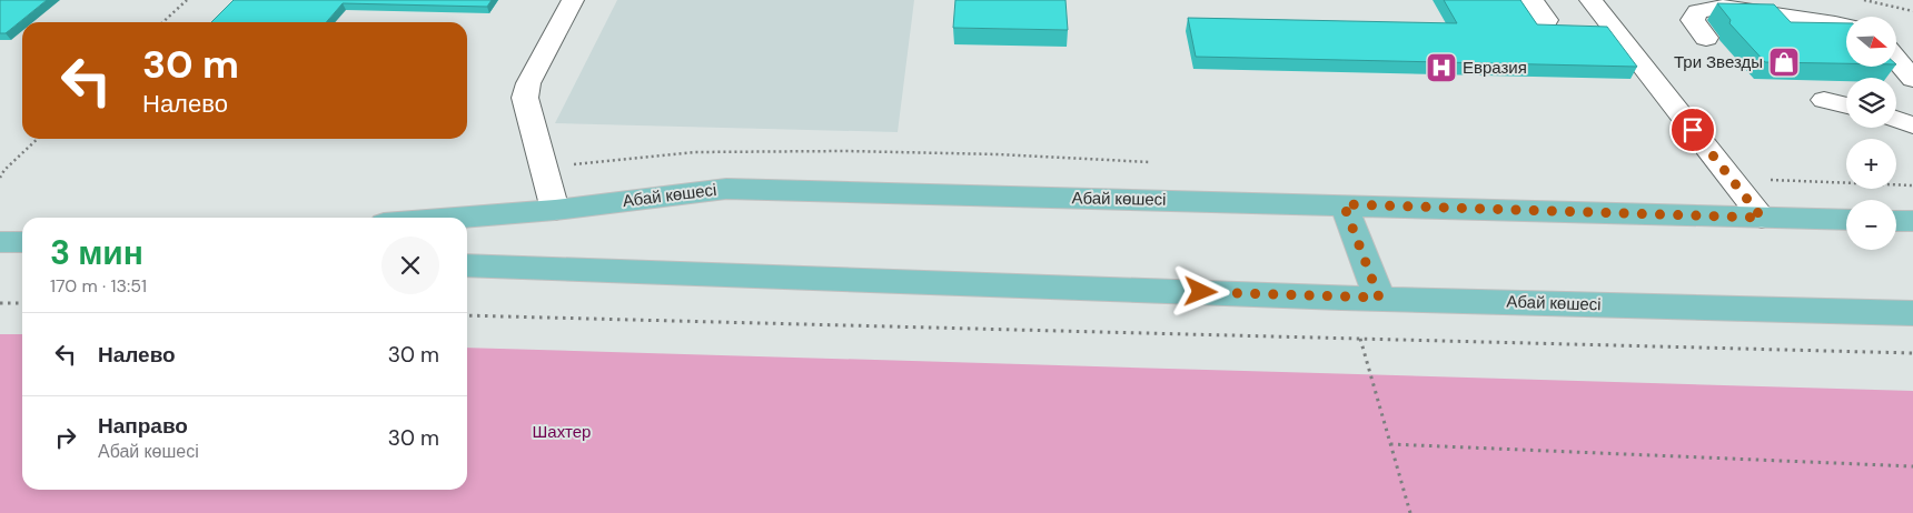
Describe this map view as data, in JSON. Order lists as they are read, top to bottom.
{
  "streets": {
    "main road": ["Абай көшесі"]
  },
  "parks": ["Шахтер"],
  "places": {
    "shop": ["Три Звезды"],
    "hospital": ["Евразия"]
  },
  "north": "right",
  "page": {
    "map_buttons": ["+", "−"],
    "turn": ["30 m", "Налево"],
    "heading": ["3 мин", "170 m · 13:51"],
    "list": [
      {
        "name": "Налево",
        "value": "30 m"
      },
      {
        "name": "Направо",
        "note": "Абай көшесі",
        "value": "30 m"
      }
    ]
  }
}
